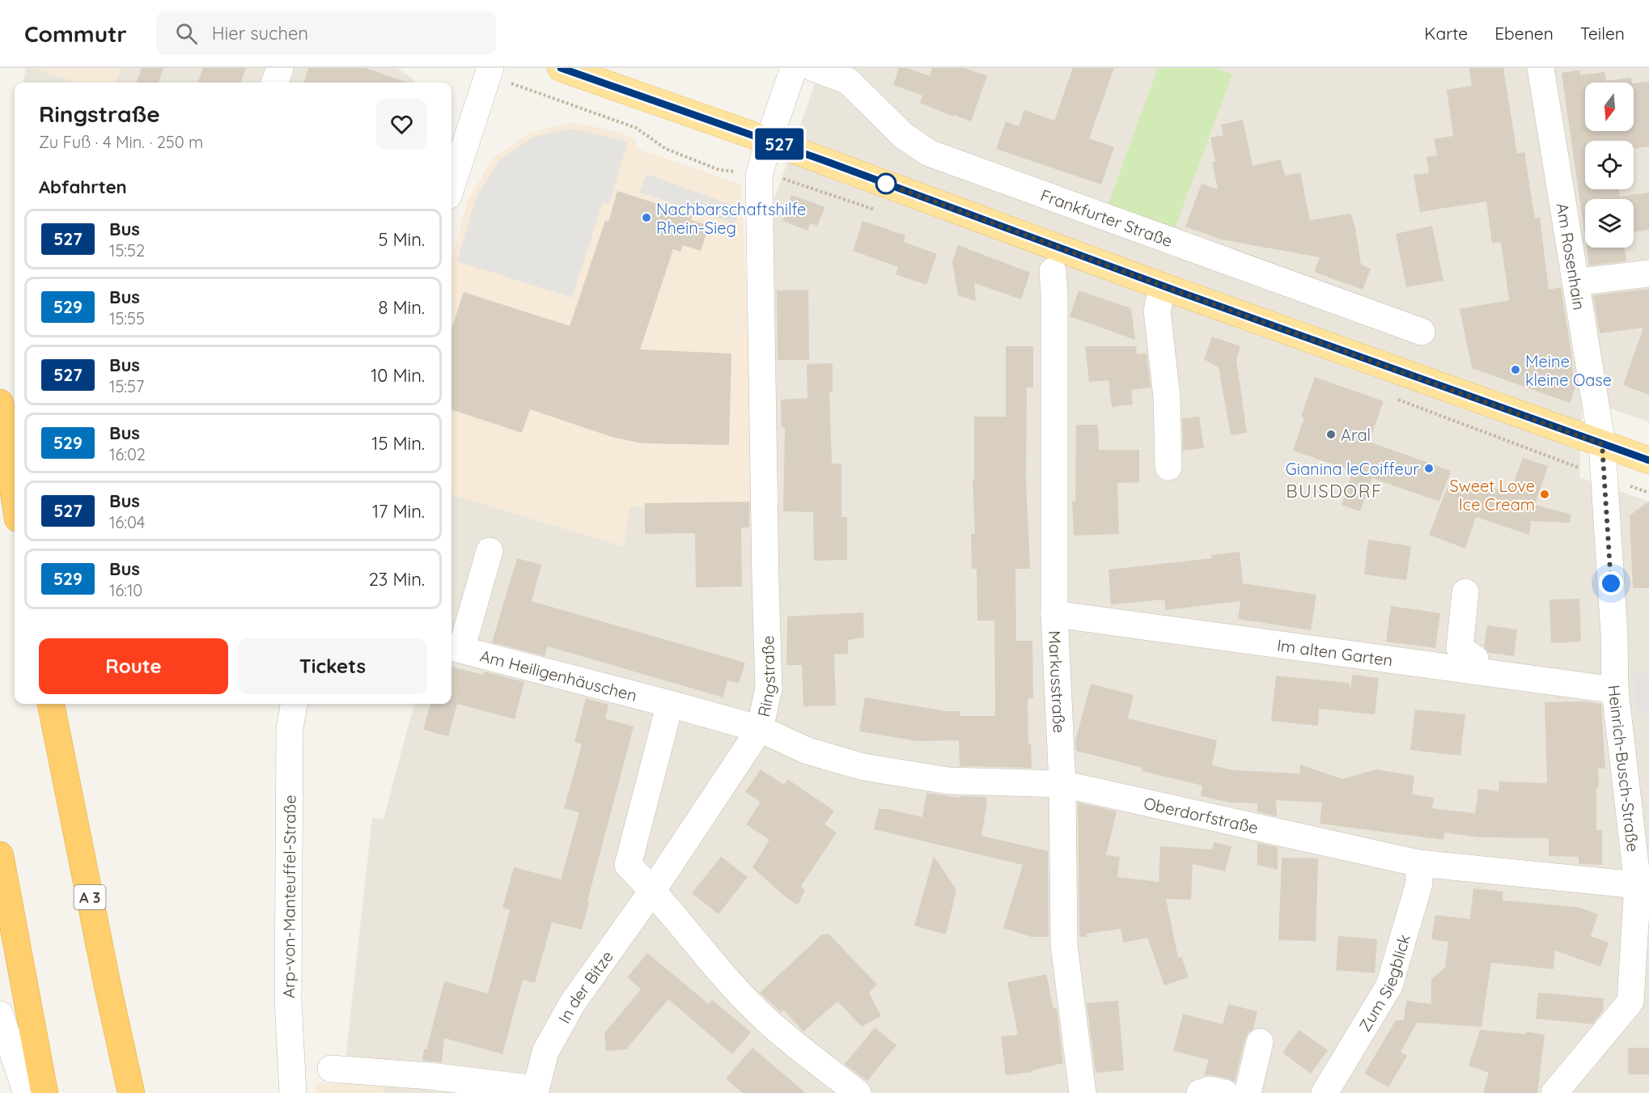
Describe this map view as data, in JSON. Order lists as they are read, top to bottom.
{
  "streets": {
    "highway": ["A 3"],
    "street": [
      "Frankfurter Straße",
      "Am Rosenhain",
      "Im alten Garten",
      "Am Heiligenhäuschen",
      "Ringstraße",
      "Markusstraße",
      "Heinrich-Busch-Straße",
      "Oberdorfstraße",
      "Arp-von-Manteuffel-Straße",
      "Zum Siegblick",
      "In der Bitze"
    ]
  },
  "crossings": [
    ["Am Rosenhain", "Heinrich-Busch-Straße"],
    ["Im alten Garten", "Markusstraße"],
    ["Im alten Garten", "Heinrich-Busch-Straße"],
    ["Am Heiligenhäuschen", "Ringstraße"],
    ["Am Heiligenhäuschen", "Oberdorfstraße"],
    ["Ringstraße", "Oberdorfstraße"],
    ["Ringstraße", "In der Bitze"],
    ["Markusstraße", "Oberdorfstraße"],
    ["Heinrich-Busch-Straße", "Oberdorfstraße"],
    ["Oberdorfstraße", "Zum Siegblick"]
  ],
  "districts": ["BUISDORF"],
  "places": [
    "Nachbarschaftshilfe Rhein-Sieg",
    "Meine kleine Oase",
    "Aral",
    "Gianina leCoiffeur",
    "Sweet Love Ice Cream"
  ],
  "lines": ["bus line 527"],
  "north": "bottom",
  "page": {
    "header": "Commutr",
    "search": "Hier suchen",
    "nav": ["Karte", "Ebenen", "Teilen"],
    "on_map": "527",
    "heading": [
      ["Ringstraße", "Zu Fuß · 4 Min. · 250 m"],
      "Abfahrten"
    ],
    "list": [
      {
        "mark": "527",
        "name": "Bus",
        "note": "15:52",
        "value": "5 Min."
      },
      {
        "mark": "529",
        "name": "Bus",
        "note": "15:55",
        "value": "8 Min."
      },
      {
        "mark": "527",
        "name": "Bus",
        "note": "15:57",
        "value": "10 Min."
      },
      {
        "mark": "529",
        "name": "Bus",
        "note": "16:02",
        "value": "15 Min."
      },
      {
        "mark": "527",
        "name": "Bus",
        "note": "16:04",
        "value": "17 Min."
      },
      {
        "mark": "529",
        "name": "Bus",
        "note": "16:10",
        "value": "23 Min."
      }
    ],
    "buttons": ["Route", "Tickets"]
  }
}
